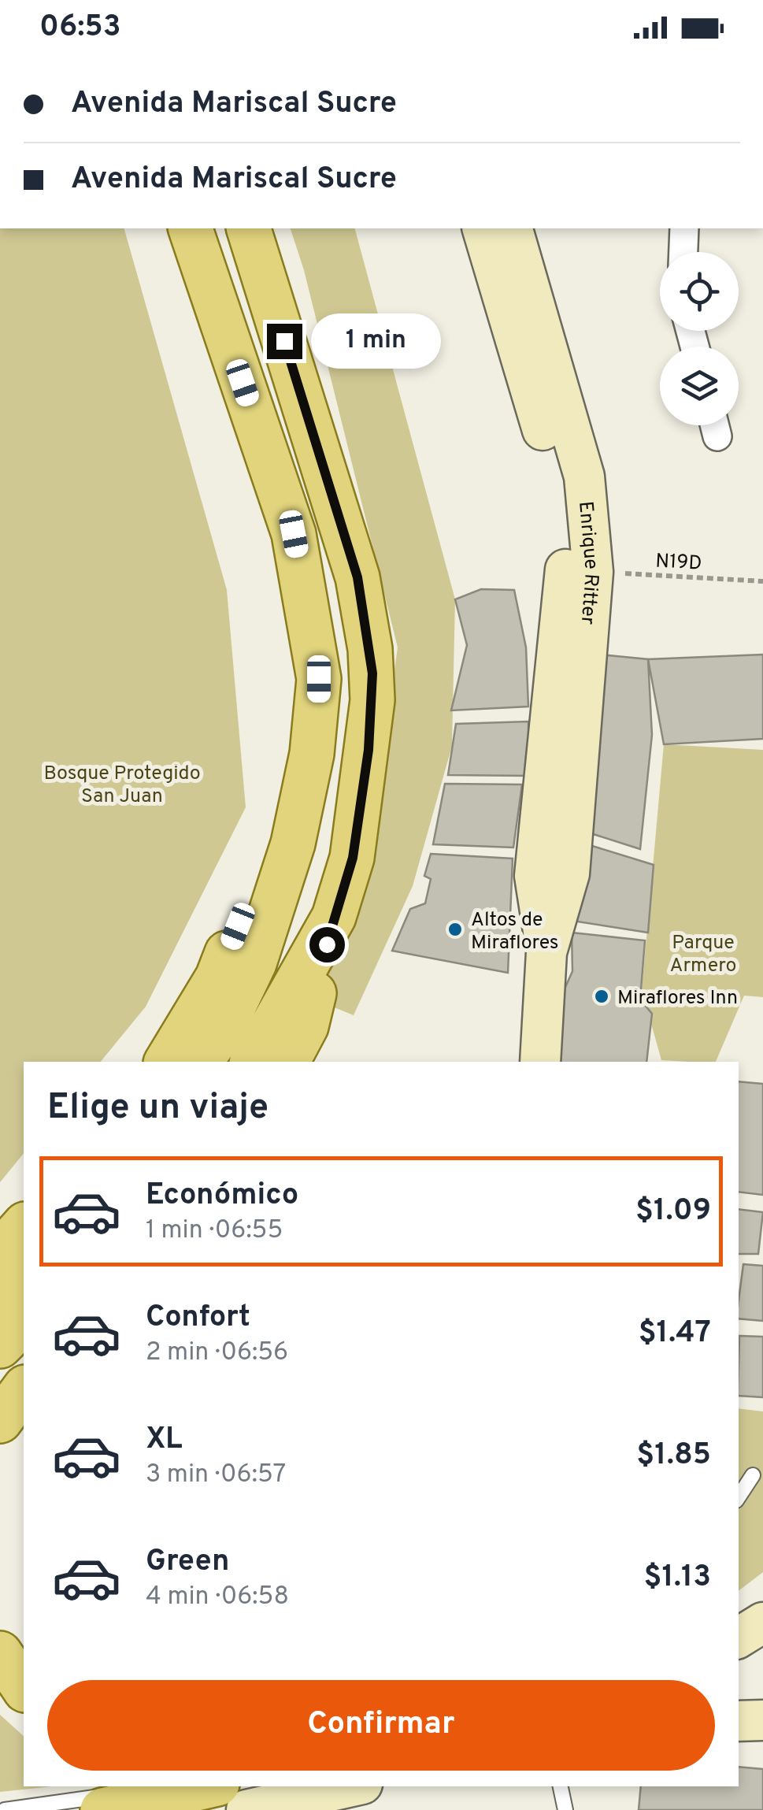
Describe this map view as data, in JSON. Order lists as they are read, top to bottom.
{
  "streets": {
    "street": ["Enrique Ritter"],
    "path": ["N19D"]
  },
  "crossings": [
    ["N19D", "Enrique Ritter"]
  ],
  "parks": ["Bosque Protegido San Juan", "Parque Armero"],
  "places": ["Altos de Miraflores", "Miraflores Inn"],
  "page": {
    "status": "06:53",
    "banner": ["Avenida Mariscal Sucre", "Avenida Mariscal Sucre"],
    "bubble": "1 min",
    "heading": "Elige un viaje",
    "list": [
      {
        "name": "Económico",
        "note": "1 min · 06:55",
        "value": "$1.09"
      },
      {
        "name": "Confort",
        "note": "2 min · 06:56",
        "value": "$1.47"
      },
      {
        "name": "XL",
        "note": "3 min · 06:57",
        "value": "$1.85"
      },
      {
        "name": "Green",
        "note": "4 min · 06:58",
        "value": "$1.13"
      }
    ],
    "buttons": "Confirmar"
  }
}
